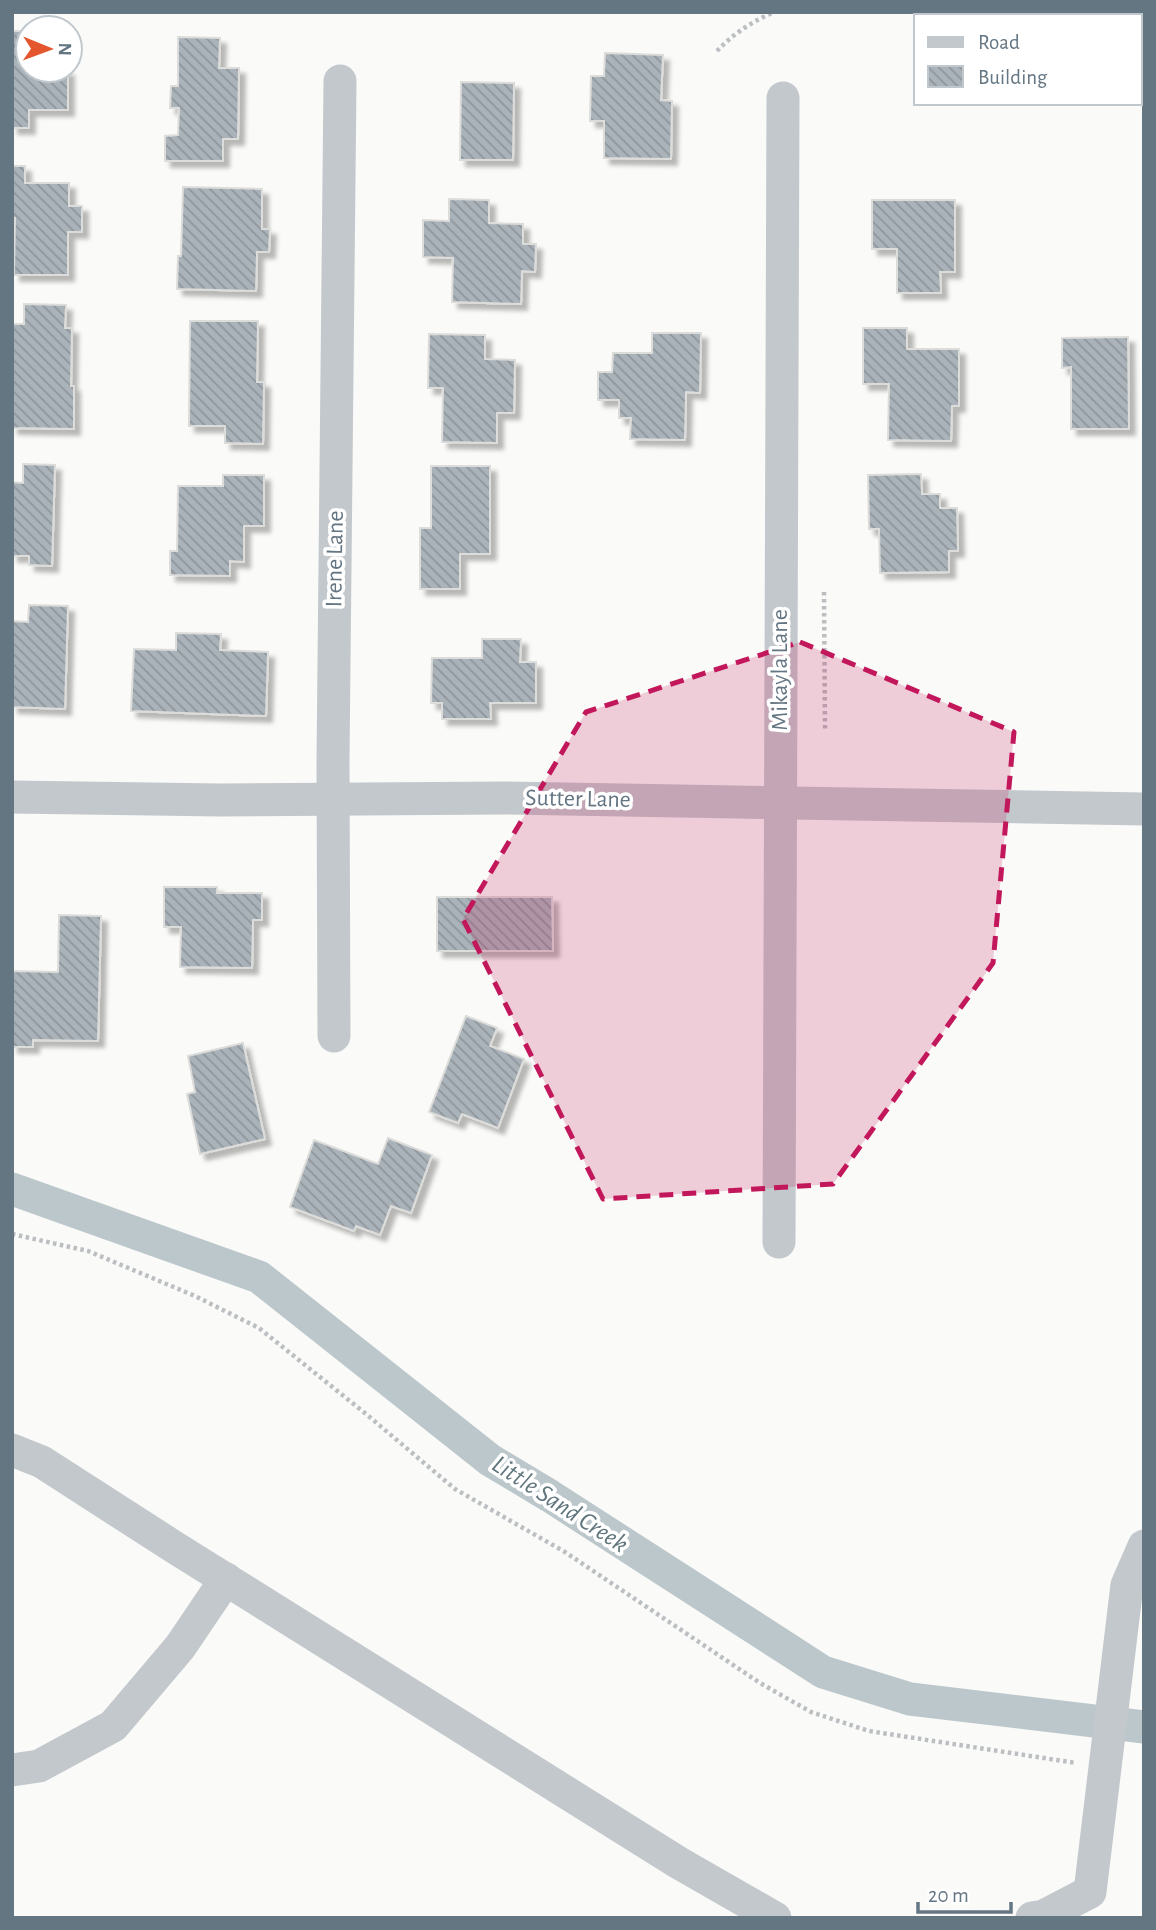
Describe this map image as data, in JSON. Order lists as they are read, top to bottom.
{
  "streets": {
    "street": ["Irene Lane", "Mikayla Lane", "Sutter Lane"]
  },
  "crossings": [
    ["Irene Lane", "Sutter Lane"],
    ["Mikayla Lane", "Sutter Lane"]
  ],
  "water": ["Little Sand Creek"],
  "legend": ["Road", "Building"],
  "scale_bar": "20 m",
  "north": "right"
}
